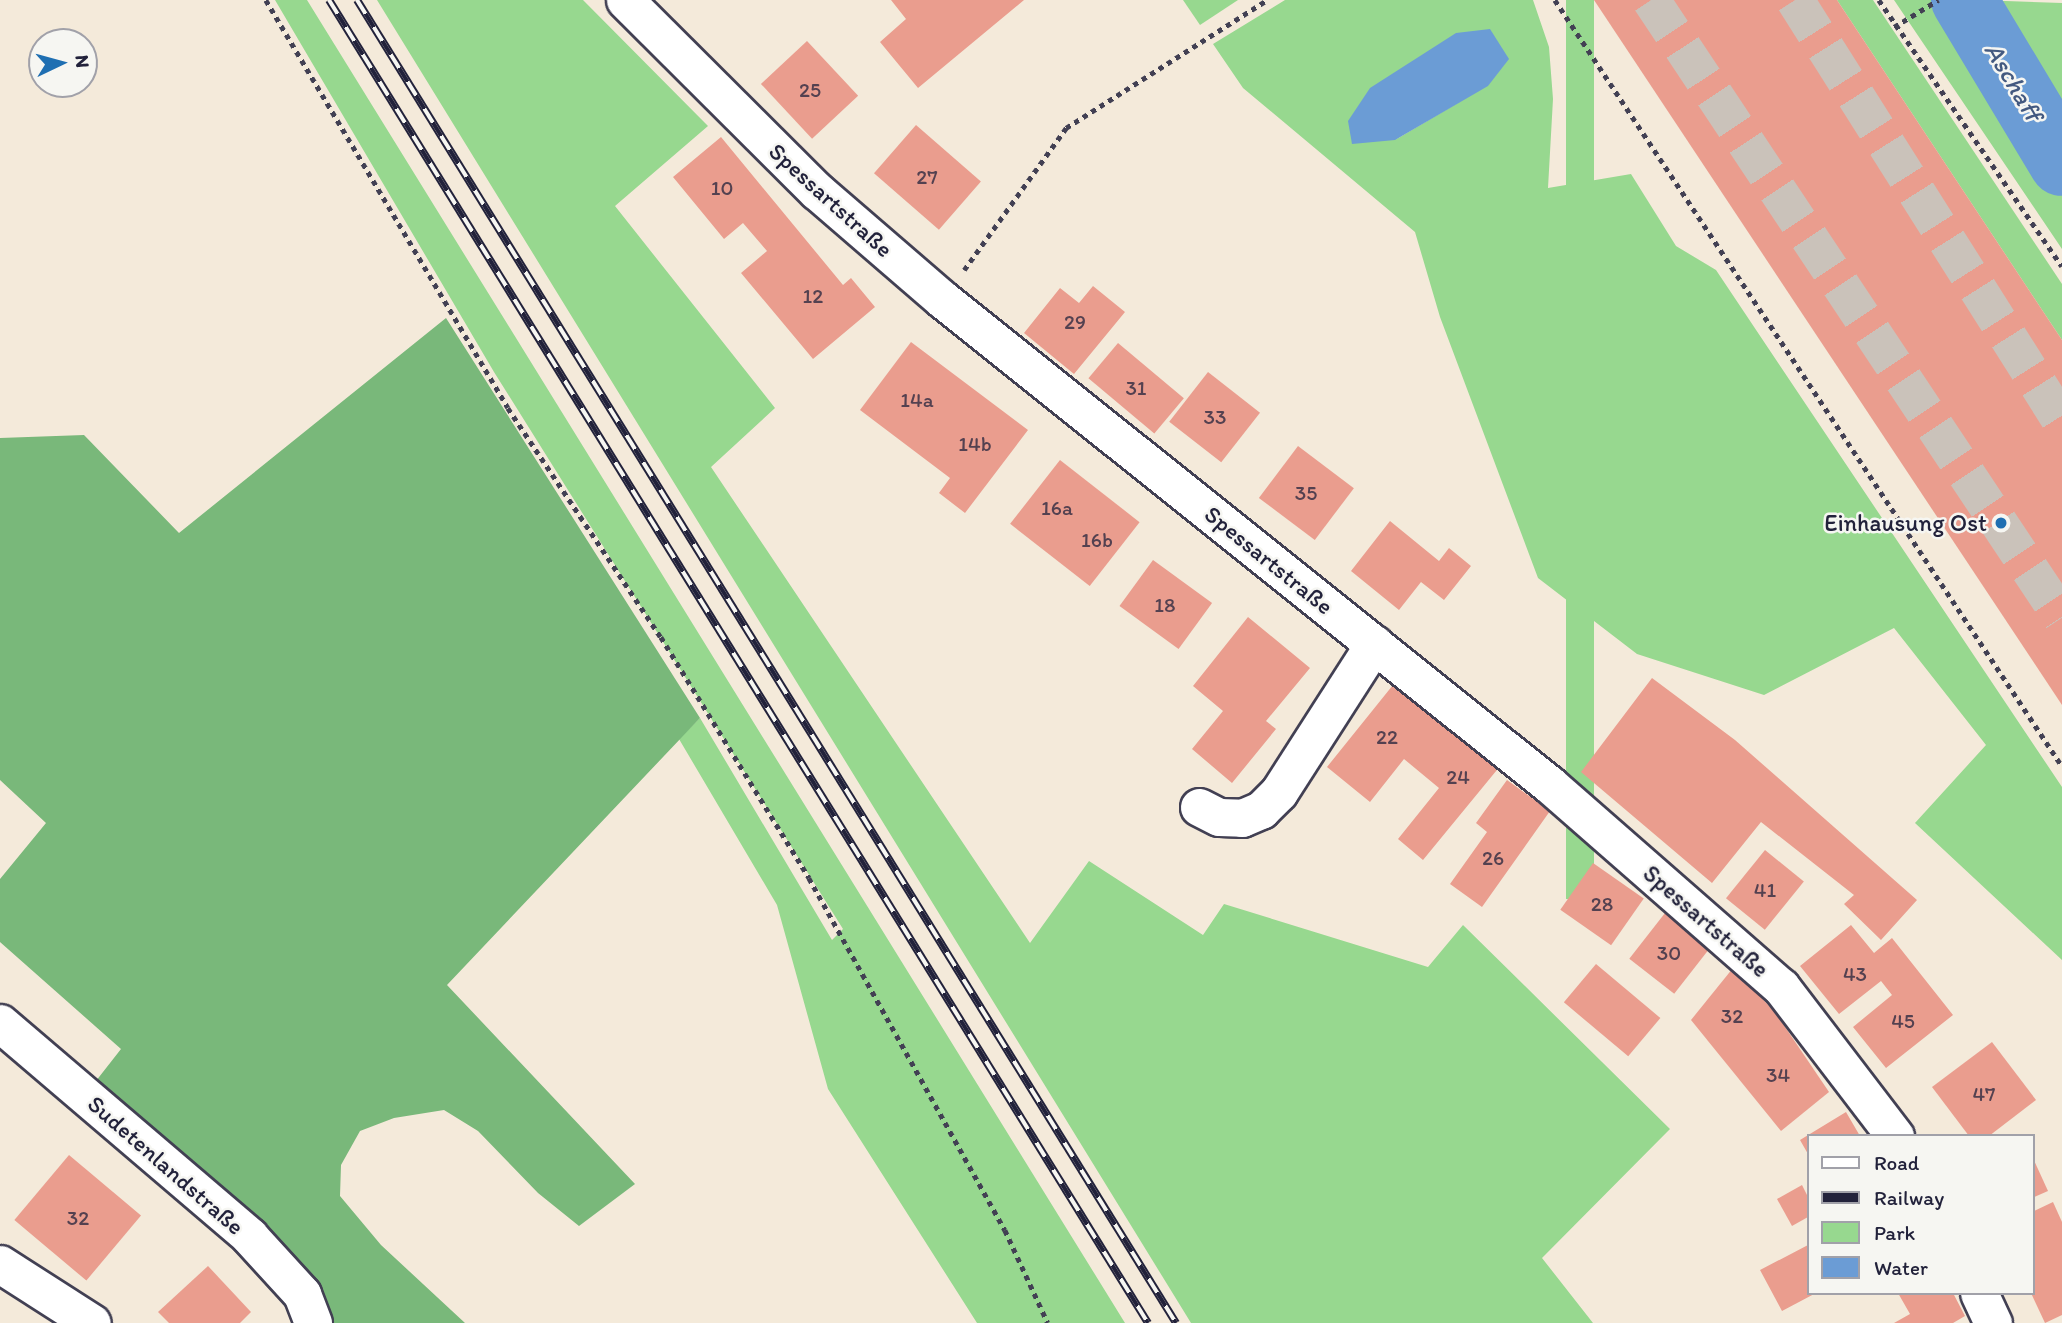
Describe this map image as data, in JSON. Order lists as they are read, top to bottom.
{
  "streets": {
    "street": ["Spessartstraße", "Sudetenlandstraße"]
  },
  "water": ["Aschaff"],
  "places": ["Einhausung Ost"],
  "house_numbers": [
    "25",
    "27",
    "10",
    "12",
    "29",
    "31",
    "14a",
    "33",
    "14b",
    "35",
    "16a",
    "16b",
    "18",
    "22",
    "24",
    "26",
    "41",
    "28",
    "30",
    "43",
    "32",
    "45",
    "34",
    "47",
    "32"
  ],
  "legend": [
    "Road",
    "Railway",
    "Park",
    "Water"
  ],
  "north": "right"
}
